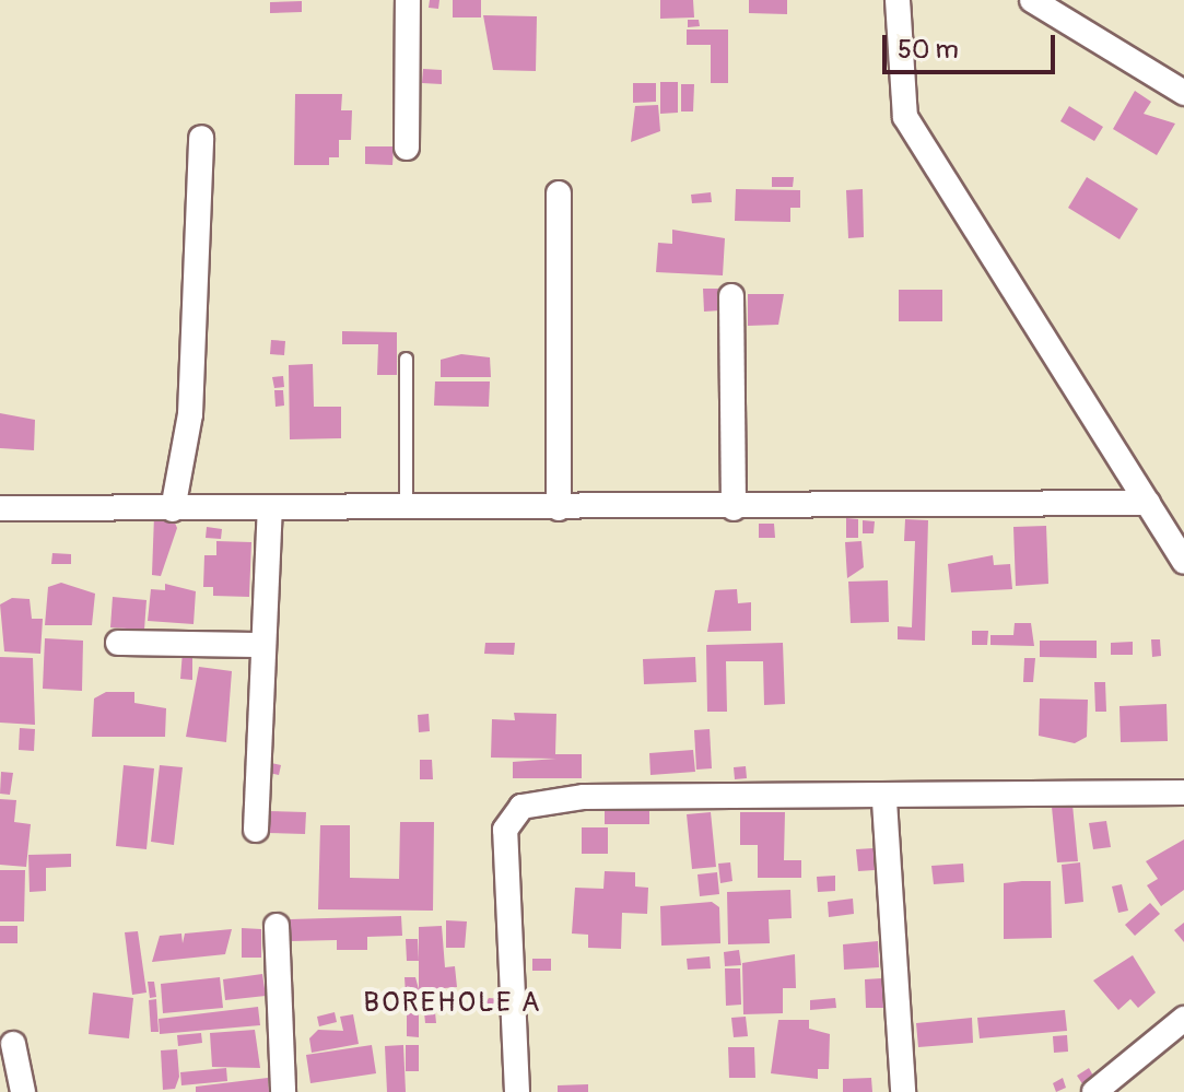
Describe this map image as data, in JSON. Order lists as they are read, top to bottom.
{
  "districts": ["BOREHOLE A"],
  "scale_bar": "50 m"
}
